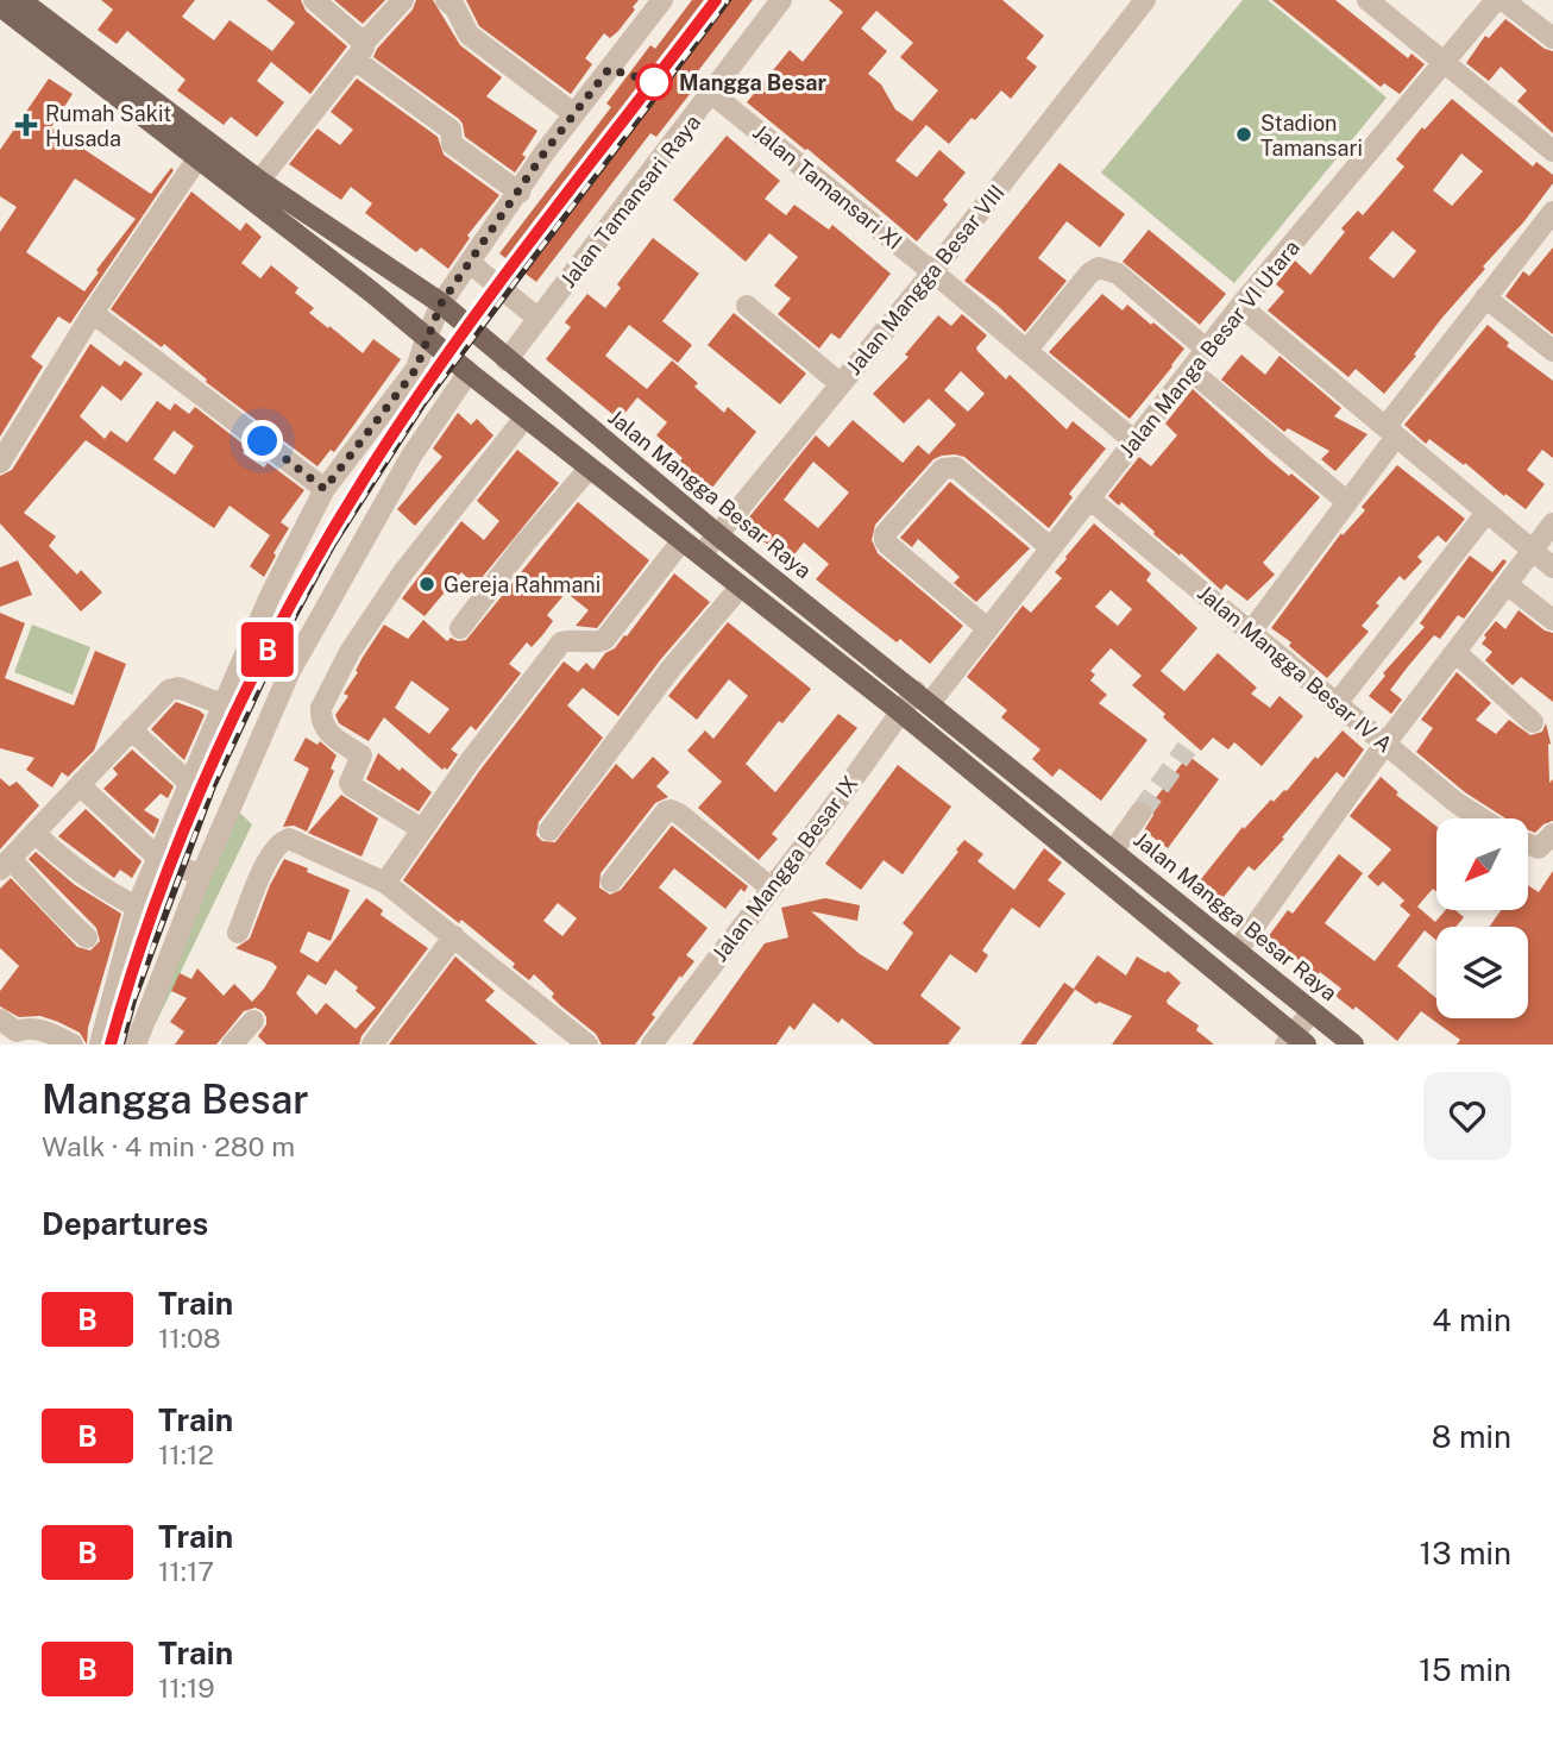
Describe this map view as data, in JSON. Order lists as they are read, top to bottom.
{
  "streets": {
    "main road": ["Jalan Mangga Besar Raya"],
    "street": [
      "Jalan Tamansari XI",
      "Jalan Tamansari Raya",
      "Jalan Mangga Besar VIII",
      "Jalan Manga Besar VI Utara",
      "Jalan Mangga Besar IV A",
      "Jalan Mangga Besar IX"
    ]
  },
  "crossings": [
    ["Jalan Tamansari XI", "Jalan Tamansari Raya"],
    ["Jalan Tamansari XI", "Jalan Mangga Besar VIII"],
    ["Jalan Tamansari XI", "Jalan Manga Besar VI Utara"],
    ["Jalan Tamansari Raya", "Jalan Mangga Besar Raya"],
    ["Jalan Mangga Besar VIII", "Jalan Mangga Besar Raya"],
    ["Jalan Manga Besar VI Utara", "Jalan Mangga Besar Raya"],
    ["Jalan Manga Besar VI Utara", "Jalan Mangga Besar IV A"],
    ["Jalan Manga Besar VI Utara", "Jalan Mangga Besar IX"],
    ["Jalan Mangga Besar Raya", "Jalan Mangga Besar IX"]
  ],
  "places": {
    "other": ["Mangga Besar", "Stadion Tamansari", "Gereja Rahmani"],
    "health": ["Rumah Sakit Husada"]
  },
  "north": "bottom left",
  "page": {
    "on_map": "B",
    "heading": [
      ["Mangga Besar", "Walk · 4 min · 280 m"],
      "Departures"
    ],
    "list": [
      {
        "mark": "B",
        "name": "Train",
        "note": "11:08",
        "value": "4 min"
      },
      {
        "mark": "B",
        "name": "Train",
        "note": "11:12",
        "value": "8 min"
      },
      {
        "mark": "B",
        "name": "Train",
        "note": "11:17",
        "value": "13 min"
      },
      {
        "mark": "B",
        "name": "Train",
        "note": "11:19",
        "value": "15 min"
      }
    ]
  }
}
